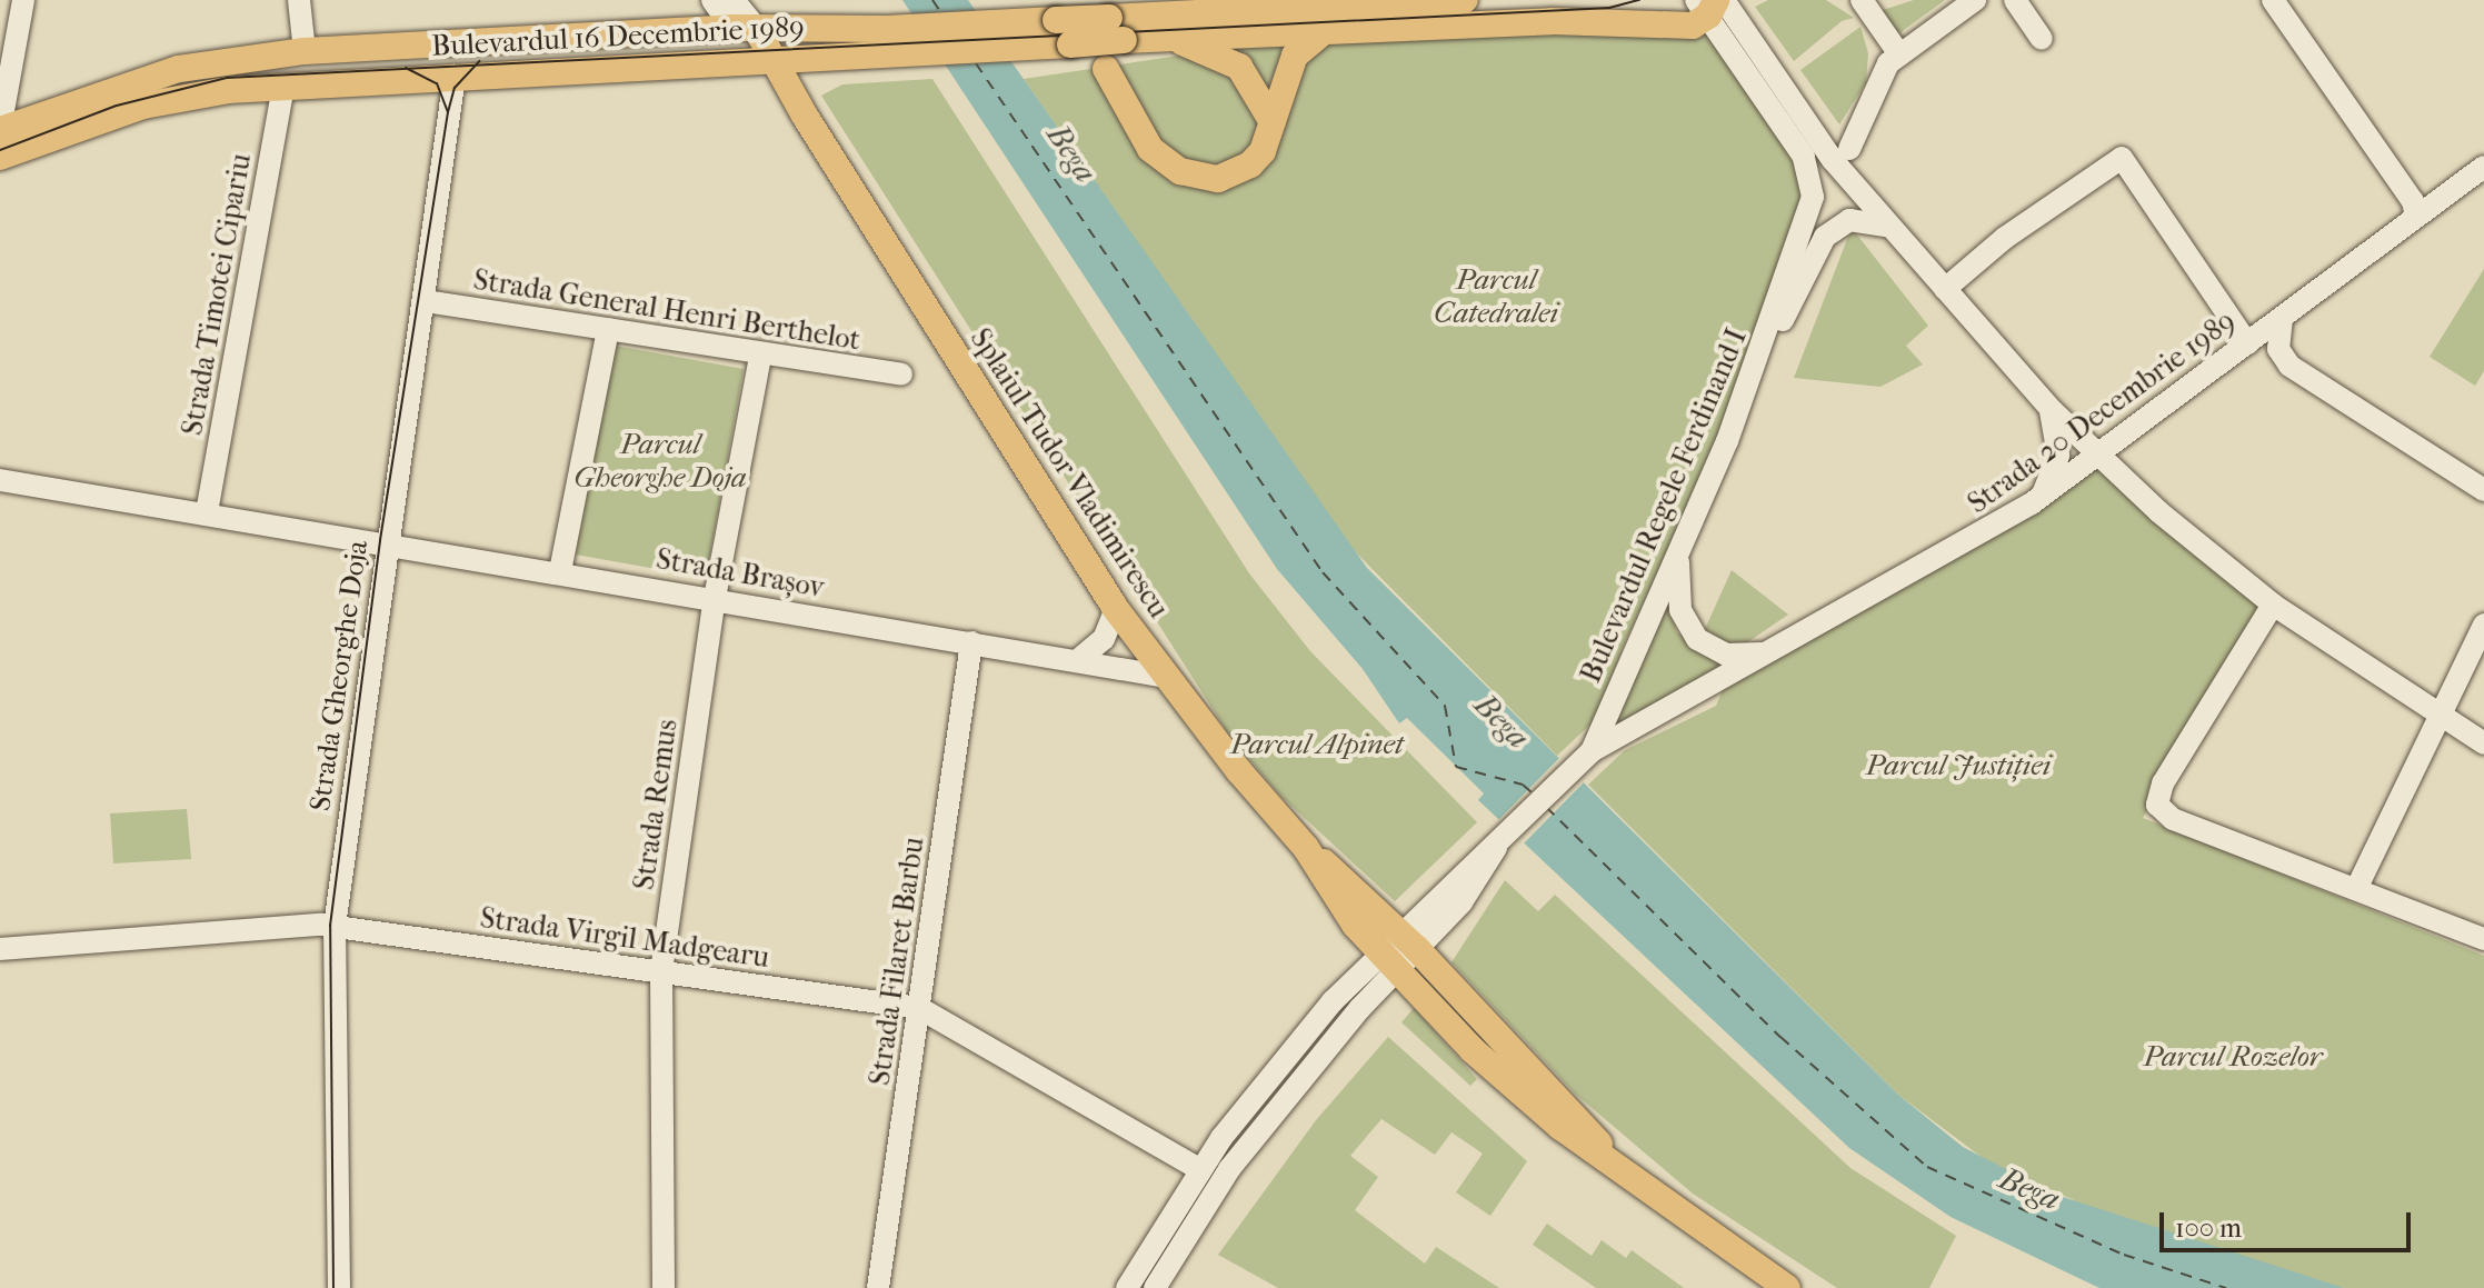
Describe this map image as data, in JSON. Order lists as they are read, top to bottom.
{
  "streets": {
    "main road": ["Bulevardul 16 Decembrie 1989", "Splaiul Tudor Vladimirescu"],
    "street": [
      "Strada Timotei Cipariu",
      "Strada General Henri Berthelot",
      "Strada 20 Decembrie 1989",
      "Bulevardul Regele Ferdinand I",
      "Strada Brașov",
      "Strada Gheorghe Doja",
      "Strada Remus",
      "Strada Virgil Madgearu",
      "Strada Filaret Barbu"
    ]
  },
  "crossings": [
    ["Bulevardul 16 Decembrie 1989", "Strada Timotei Cipariu"],
    ["Bulevardul 16 Decembrie 1989", "Splaiul Tudor Vladimirescu"],
    ["Bulevardul 16 Decembrie 1989", "Bulevardul Regele Ferdinand I"],
    ["Bulevardul 16 Decembrie 1989", "Strada Gheorghe Doja"],
    ["Strada Timotei Cipariu", "Strada Brașov"],
    ["Strada General Henri Berthelot", "Strada Gheorghe Doja"],
    ["Strada General Henri Berthelot", "Strada Remus"],
    ["Strada 20 Decembrie 1989", "Bulevardul Regele Ferdinand I"],
    ["Splaiul Tudor Vladimirescu", "Strada Brașov"],
    ["Strada Brașov", "Strada Gheorghe Doja"],
    ["Strada Brașov", "Strada Remus"],
    ["Strada Brașov", "Strada Filaret Barbu"],
    ["Strada Gheorghe Doja", "Strada Virgil Madgearu"],
    ["Strada Remus", "Strada Virgil Madgearu"],
    ["Strada Virgil Madgearu", "Strada Filaret Barbu"]
  ],
  "water": ["Bega"],
  "parks": [
    "Parcul Catedralei",
    "Parcul Gheorghe Doja",
    "Parcul Alpinet",
    "Parcul Justiției",
    "Parcul Rozelor"
  ],
  "scale_bar": "100 m"
}
